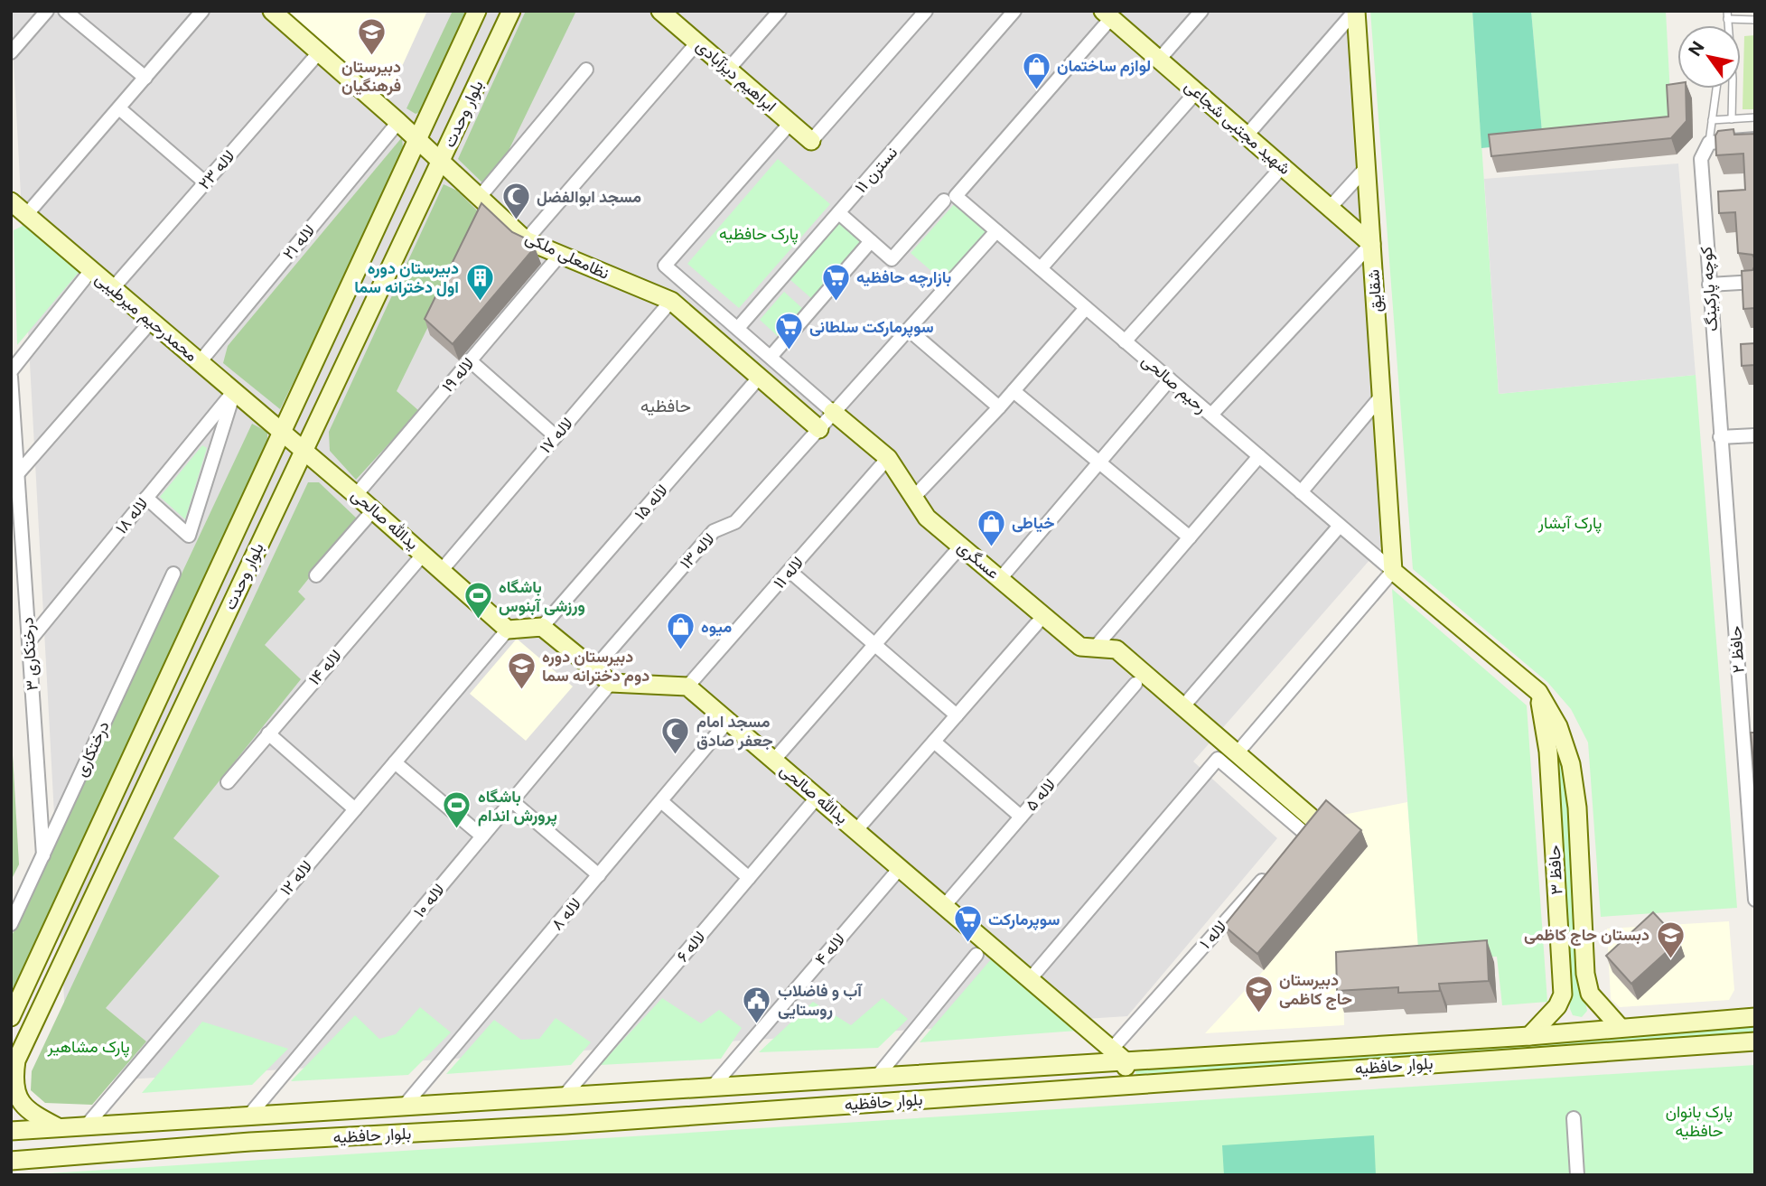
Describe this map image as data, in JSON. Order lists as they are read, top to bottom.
{
  "streets": {
    "street": [
      "ابراهیم دیزآبادی",
      "بلوار وحدت",
      "شهید مجتبی شجاعی",
      "لاله ۲۳",
      "نسترن ۱۱",
      "لاله ۲۱",
      "نظامعلی ملکی",
      "کوچه پارکینگ",
      "شقایق",
      "محمدرحیم میرطیبی",
      "لاله ۱۹",
      "رحیم صالحی",
      "لاله ۱۷",
      "لاله ۱۵",
      "لاله ۱۸",
      "یدالله صالحی",
      "لاله ۱۳",
      "عسگری",
      "لاله ۱۱",
      "حافظ ۲",
      "درختکاری ۳",
      "لاله ۱۴",
      "درختکاری",
      "لاله ۵",
      "حافظ ۳",
      "لاله ۱۲",
      "لاله ۱۰",
      "لاله ۸",
      "لاله ۱",
      "لاله ۶",
      "لاله ۴",
      "بلوار حافظیه"
    ]
  },
  "crossings": [
    ["ابراهیم دیزآبادی", "عسگری"],
    ["بلوار وحدت", "نظامعلی ملکی"],
    ["بلوار وحدت", "محمدرحیم میرطیبی"],
    ["بلوار وحدت", "یدالله صالحی"],
    ["بلوار وحدت", "بلوار حافظیه"],
    ["شهید مجتبی شجاعی", "شقایق"],
    ["لاله ۲۳", "نظامعلی ملکی"],
    ["لاله ۲۳", "محمدرحیم میرطیبی"],
    ["نسترن ۱۱", "عسگری"],
    ["لاله ۲۱", "نظامعلی ملکی"],
    ["لاله ۲۱", "محمدرحیم میرطیبی"],
    ["نظامعلی ملکی", "لاله ۱۹"],
    ["نظامعلی ملکی", "لاله ۱۷"],
    ["نظامعلی ملکی", "لاله ۱۵"],
    ["نظامعلی ملکی", "لاله ۱۳"],
    ["کوچه پارکینگ", "حافظ ۲"],
    ["شقایق", "رحیم صالحی"],
    ["شقایق", "حافظ ۳"],
    ["محمدرحیم میرطیبی", "لاله ۱۸"],
    ["محمدرحیم میرطیبی", "یدالله صالحی"],
    ["لاله ۱۹", "یدالله صالحی"],
    ["رحیم صالحی", "لاله ۱۳"],
    ["رحیم صالحی", "حافظ ۳"],
    ["لاله ۱۷", "یدالله صالحی"],
    ["لاله ۱۸", "درختکاری ۳"],
    ["یدالله صالحی", "لاله ۱۱"],
    ["یدالله صالحی", "لاله ۱۴"],
    ["یدالله صالحی", "لاله ۵"],
    ["یدالله صالحی", "لاله ۱۲"],
    ["یدالله صالحی", "لاله ۸"],
    ["یدالله صالحی", "لاله ۱"],
    ["یدالله صالحی", "لاله ۶"],
    ["یدالله صالحی", "لاله ۴"],
    ["یدالله صالحی", "بلوار حافظیه"],
    ["لاله ۱۳", "عسگری"],
    ["عسگری", "لاله ۱۱"],
    ["درختکاری ۳", "درختکاری"],
    ["حافظ ۳", "بلوار حافظیه"],
    ["لاله ۱۲", "بلوار حافظیه"],
    ["لاله ۱۰", "بلوار حافظیه"],
    ["لاله ۸", "بلوار حافظیه"],
    ["لاله ۶", "بلوار حافظیه"],
    ["لاله ۴", "بلوار حافظیه"]
  ],
  "districts": ["حافظیه"],
  "parks": [
    "پارک حافظیه",
    "پارک آبشار",
    "پارک مشاهیر",
    "پارک بانوان حافظیه"
  ],
  "places": {
    "school or university": [
      "دبیرستان فرهنگیان",
      "دبیرستان دوره دوم دخترانه سما",
      "دبستان حاج کاظمی",
      "دبیرستان حاج کاظمی"
    ],
    "shop": ["لوازم ساختمان", "خیاطی", "میوه"],
    "mosque": ["مسجد ابوالفضل", "مسجد امام جعفر صادق"],
    "building": ["دبیرستان دوره اول دخترانه سما"],
    "supermarket": ["بازارچه حافظیه", "سوپرمارکت سلطانی", "سوپرمارکت"],
    "sports": ["باشگاه ورزشی آبنوس", "باشگاه پرورش اندام"],
    "public building": ["آب و فاضلاب روستایی"]
  },
  "north": "top left"
}
